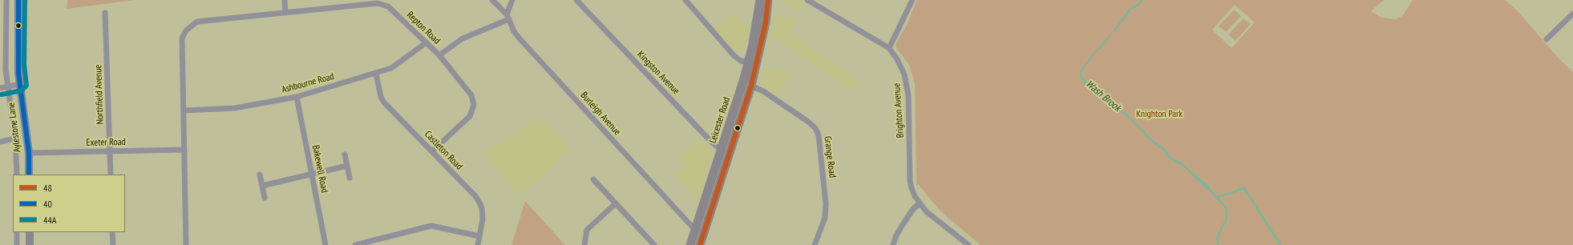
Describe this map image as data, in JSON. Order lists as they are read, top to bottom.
{
  "streets": {
    "main road": ["Leicester Road", "Aylestone Lane"],
    "street": [
      "Repton Road",
      "Kingston Avenue",
      "Ashbourne Road",
      "Northfield Avenue",
      "Brighton Avenue",
      "Burleigh Avenue",
      "Exeter Road",
      "Castleton Road",
      "Grange Road",
      "Bakewell Road"
    ]
  },
  "crossings": [
    ["Repton Road", "Ashbourne Road"],
    ["Repton Road", "Exeter Road"],
    ["Repton Road", "Castleton Road"],
    ["Kingston Avenue", "Leicester Road"],
    ["Ashbourne Road", "Castleton Road"],
    ["Ashbourne Road", "Bakewell Road"],
    ["Northfield Avenue", "Exeter Road"],
    ["Burleigh Avenue", "Leicester Road"],
    ["Leicester Road", "Grange Road"],
    ["Aylestone Lane", "Exeter Road"]
  ],
  "water": ["Wash Brook"],
  "parks": ["Knighton Park"],
  "lines": ["transit line 48", "transit line 40", "transit line 44A"],
  "legend": ["48", "40", "44A"]
}
